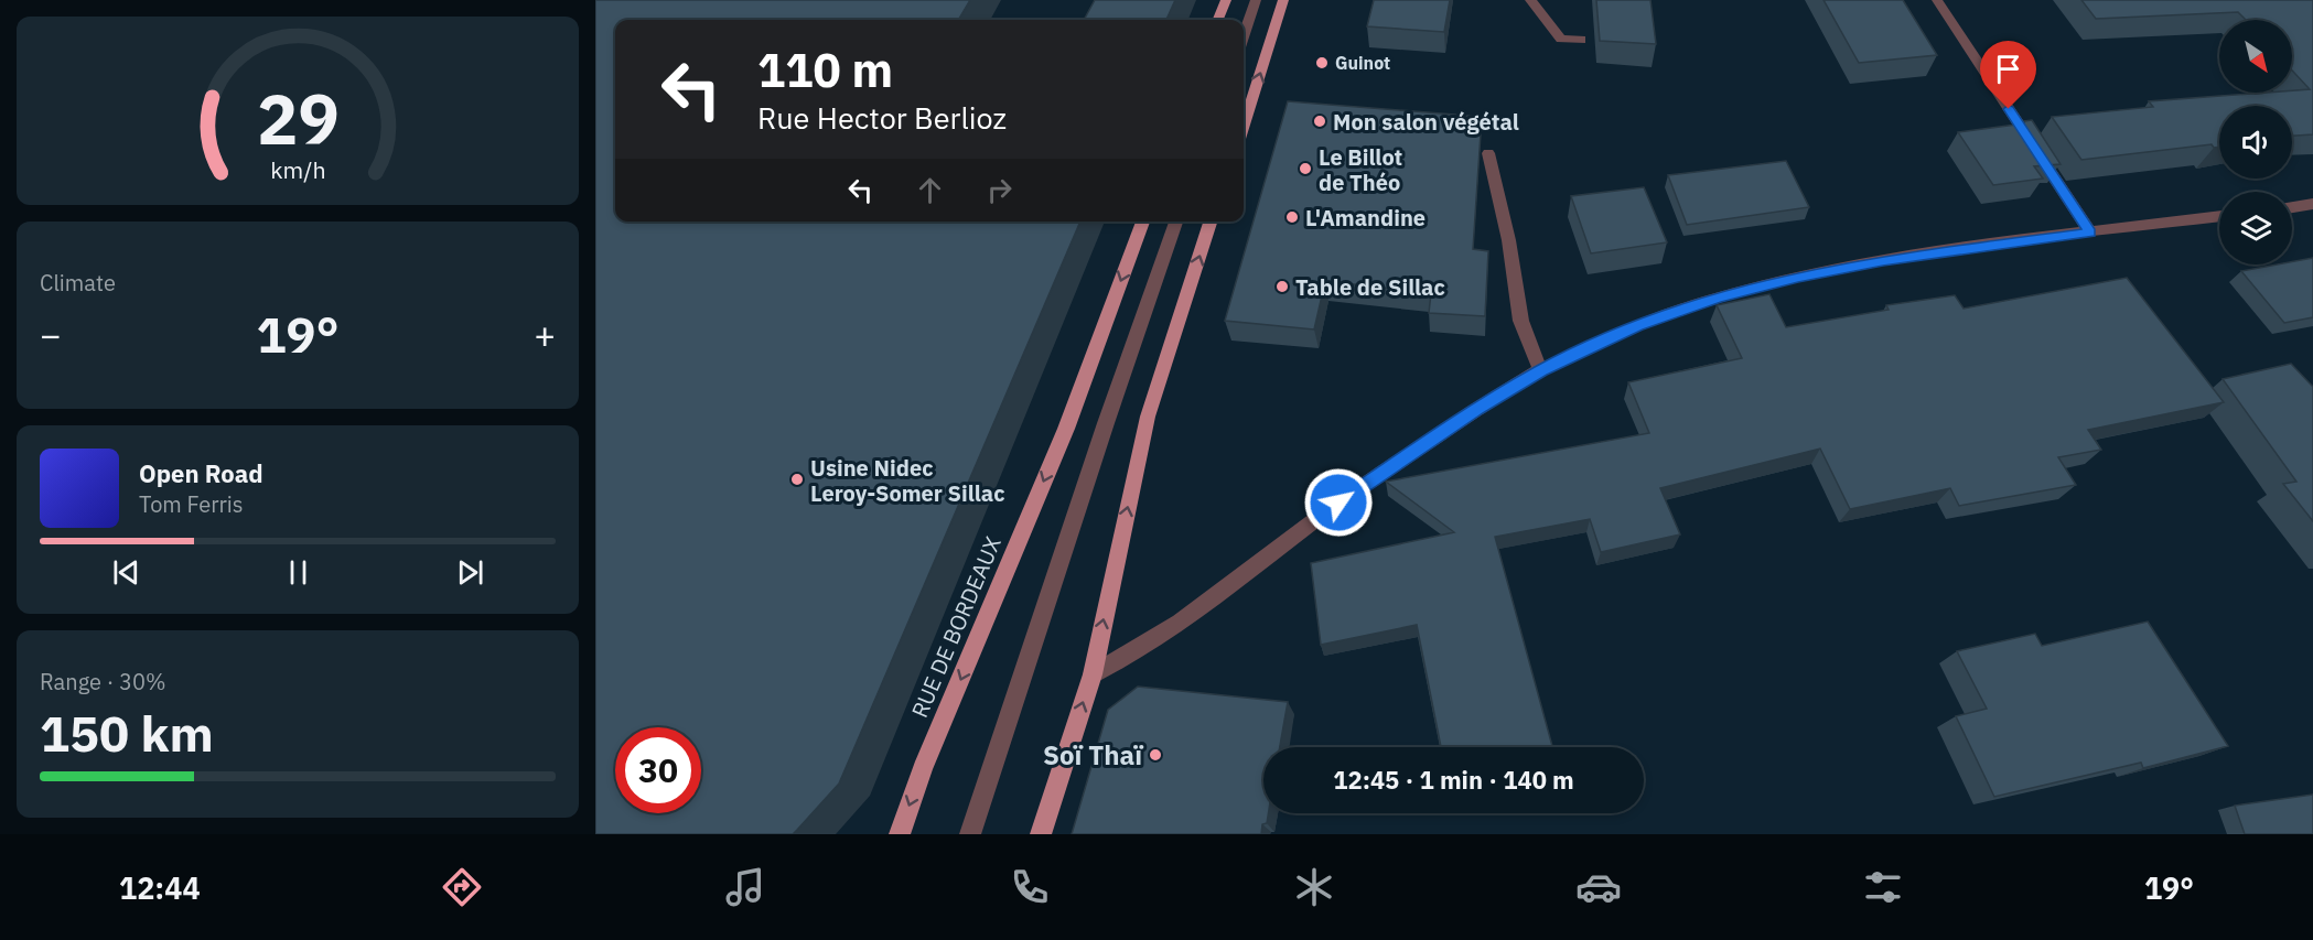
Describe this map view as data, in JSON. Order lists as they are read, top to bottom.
{
  "streets": {
    "main road": ["RUE DE BORDEAUX"]
  },
  "places": [
    "Guinot",
    "Mon salon végétal",
    "Le Billot de Théo",
    "L'Amandine",
    "Table de Sillac",
    "Usine Nidec Leroy-Somer Sillac",
    "Soï Thaï"
  ],
  "north": "bottom right",
  "page": {
    "turn": ["110 m", "Rue Hector Berlioz"],
    "tile": [
      "Climate",
      ["Range · 30%", "150 km"]
    ],
    "heat": ["−", "19°", "+"],
    "song": ["Open Road", "Tom Ferris"],
    "limit": "30",
    "trip": "12:45 · 1 min · 140 m",
    "tabs": ["12:44", "19°"],
    "gauge": ["29", "km/h"]
  }
}
